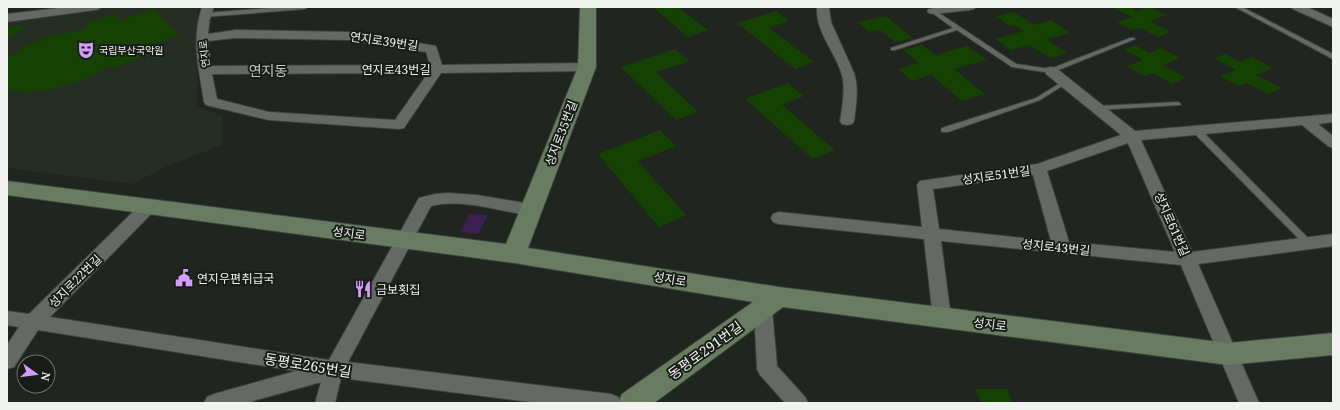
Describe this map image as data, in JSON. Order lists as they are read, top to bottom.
{
  "streets": {
    "main road": ["성지로35번길", "성지로", "동평로291번길"],
    "street": [
      "연지로39번길",
      "연지로",
      "연지로43번길",
      "성지로51번길",
      "성지로61번길",
      "성지로43번길",
      "성지로22번길",
      "동평로265번길"
    ]
  },
  "crossings": [
    ["연지로39번길", "연지로"],
    ["연지로39번길", "연지로43번길"],
    ["연지로", "연지로43번길"],
    ["연지로43번길", "성지로35번길"],
    ["성지로35번길", "성지로"],
    ["성지로51번길", "성지로61번길"],
    ["성지로51번길", "성지로"],
    ["성지로51번길", "성지로43번길"],
    ["성지로61번길", "성지로"],
    ["성지로61번길", "성지로43번길"],
    ["성지로", "성지로22번길"],
    ["성지로", "동평로291번길"],
    ["성지로22번길", "동평로265번길"]
  ],
  "districts": ["연지동"],
  "places": {
    "theatre": ["국립부산국악원"],
    "public building": ["연지우편취급국"],
    "restaurant": ["금보횟집"]
  },
  "north": "right"
}
